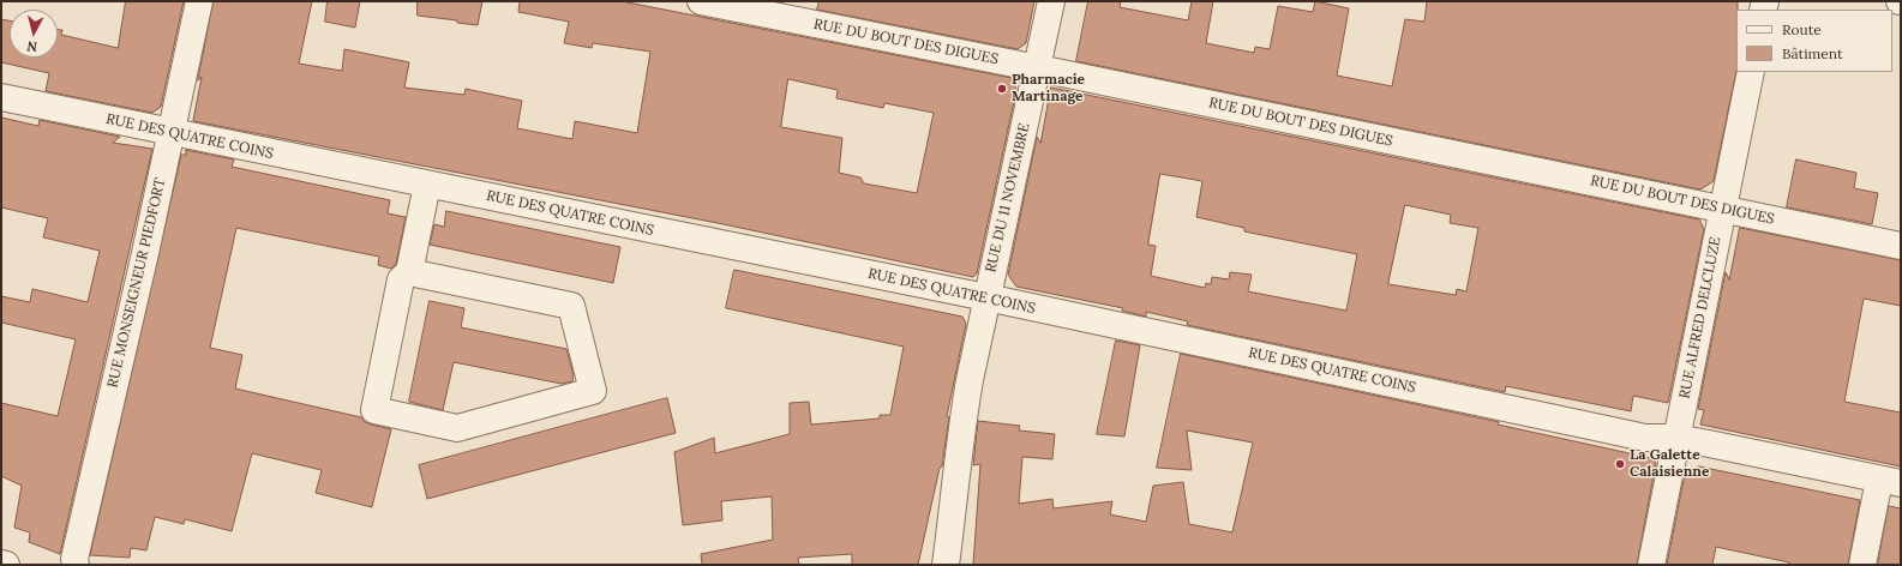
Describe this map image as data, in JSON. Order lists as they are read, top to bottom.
{
  "streets": {
    "street": [
      "RUE DU BOUT DES DIGUES",
      "RUE DES QUATRE COINS",
      "RUE DU 11 NOVEMBRE",
      "RUE MONSEIGNEUR PIEDFORT",
      "RUE ALFRED DELCLUZE"
    ]
  },
  "crossings": [
    ["RUE DU BOUT DES DIGUES", "RUE DU 11 NOVEMBRE"],
    ["RUE DU BOUT DES DIGUES", "RUE ALFRED DELCLUZE"],
    ["RUE DES QUATRE COINS", "RUE DU 11 NOVEMBRE"],
    ["RUE DES QUATRE COINS", "RUE MONSEIGNEUR PIEDFORT"],
    ["RUE DES QUATRE COINS", "RUE ALFRED DELCLUZE"]
  ],
  "places": ["Pharmacie Martinage", "La Galette Calaisienne"],
  "legend": ["Route", "Bâtiment"],
  "north": "bottom"
}
